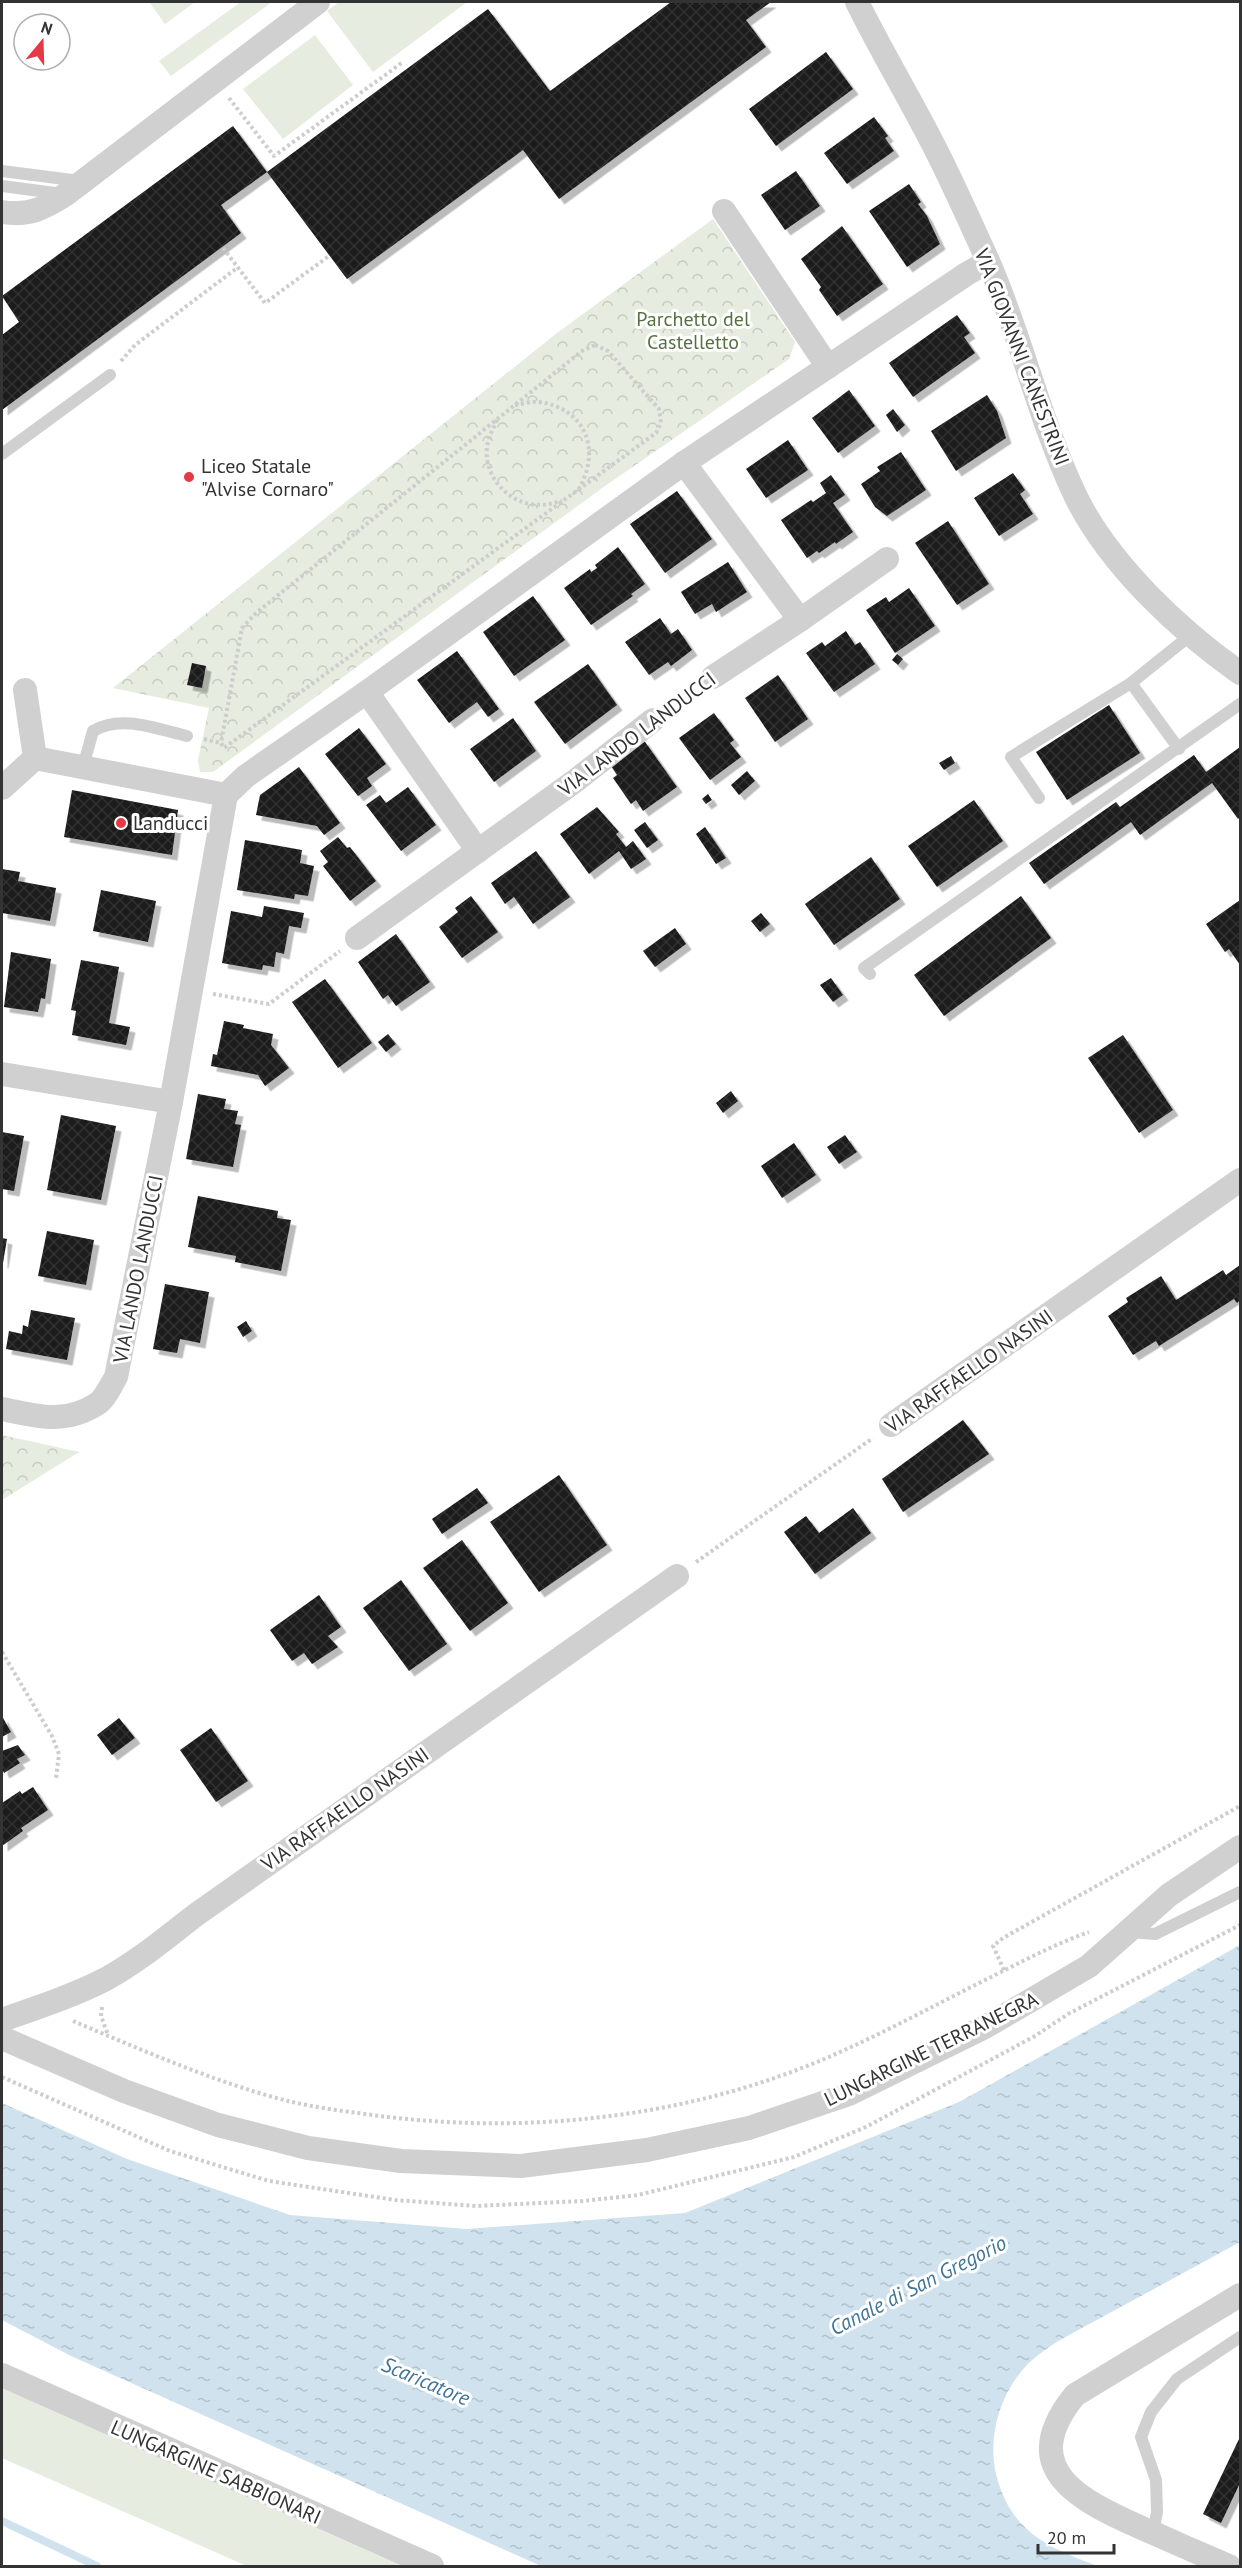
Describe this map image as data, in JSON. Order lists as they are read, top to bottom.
{
  "streets": {
    "street": [
      "VIA GIOVANNI CANESTRINI",
      "VIA LANDO LANDUCCI",
      "VIA RAFFAELLO NASINI",
      "LUNGARGINE TERRANEGRA",
      "LUNGARGINE SABBIONARI"
    ]
  },
  "water": ["Canale di San Gregorio", "Scaricatore"],
  "parks": ["Parchetto del Castelletto"],
  "places": ["Liceo Statale \"Alvise Cornaro\"", "Landucci"],
  "scale_bar": "20 m",
  "north": "top"
}
